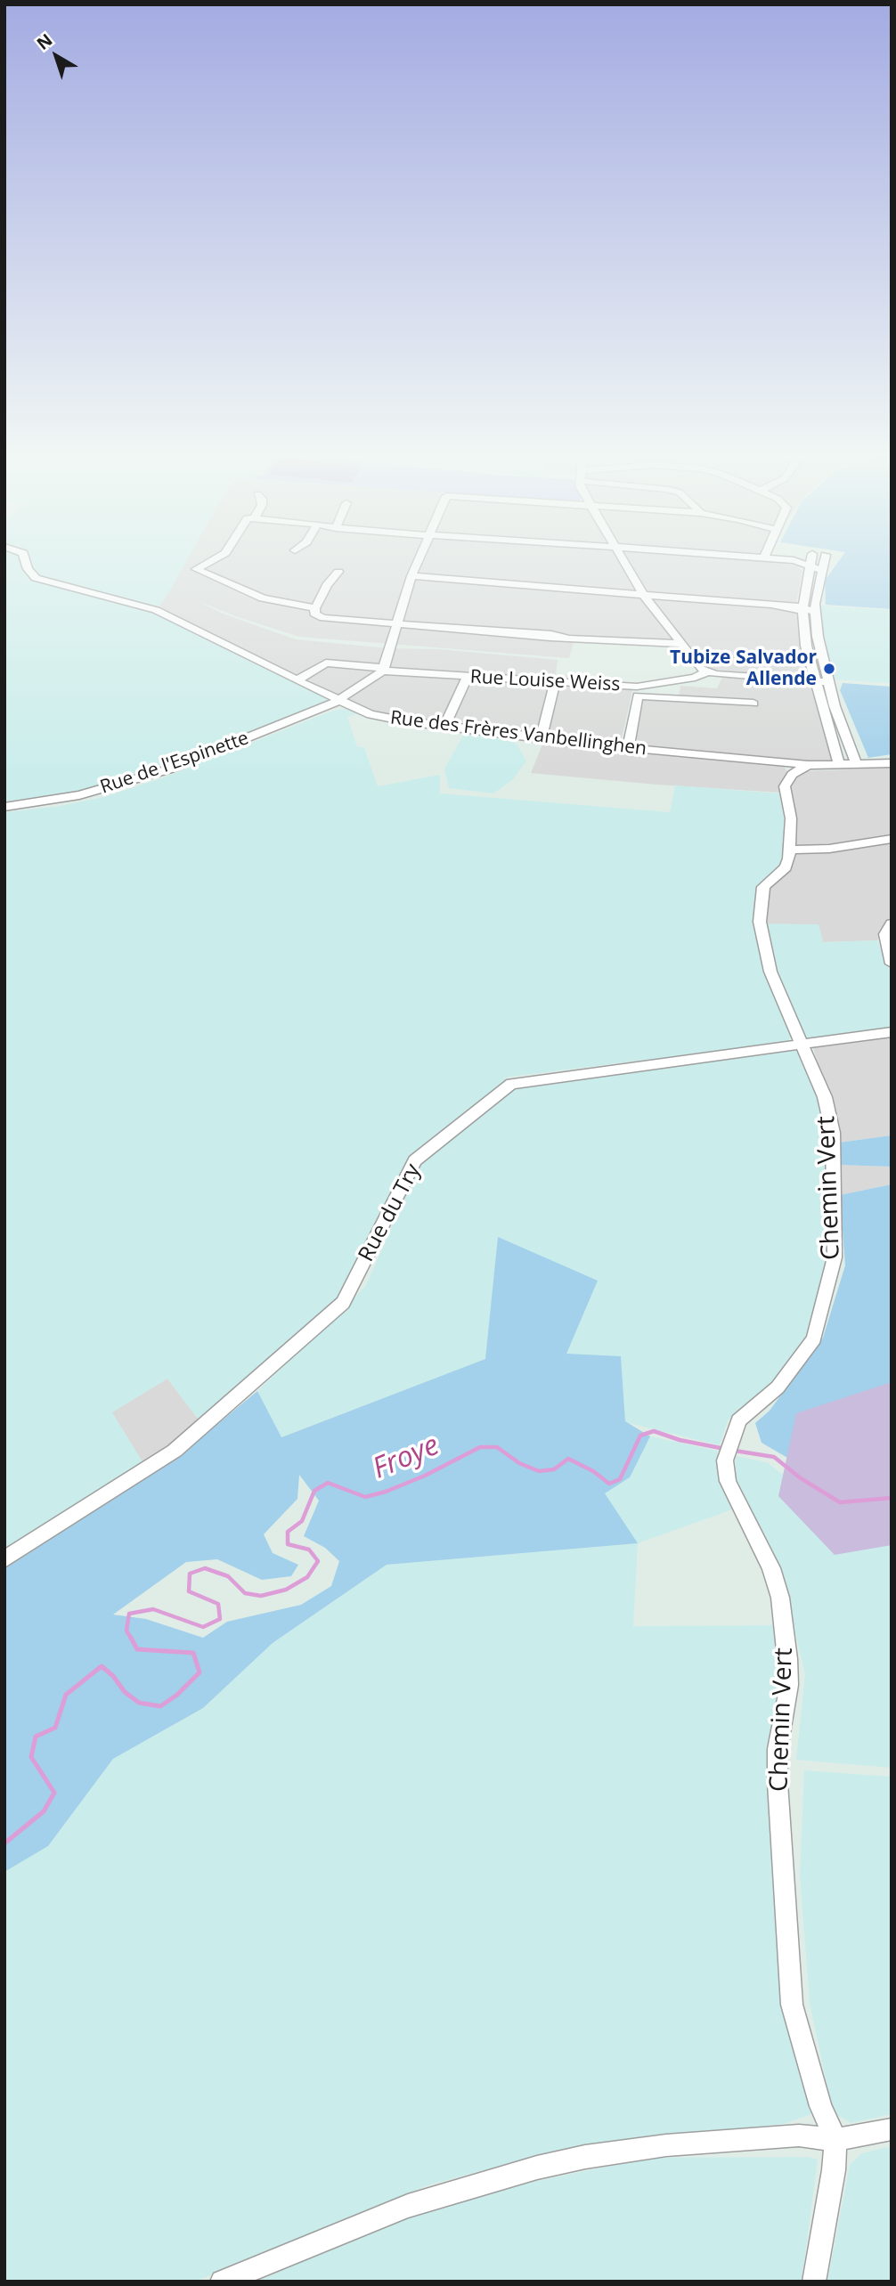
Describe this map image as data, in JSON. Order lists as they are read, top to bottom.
{
  "streets": {
    "street": [
      "Rue Louise Weiss",
      "Rue des Frères Vanbellinghen",
      "Rue de l'Espinette",
      "Chemin Vert",
      "Rue du Try"
    ]
  },
  "crossings": [
    ["Rue Louise Weiss", "Rue des Frères Vanbellinghen"],
    ["Rue Louise Weiss", "Rue de l'Espinette"],
    ["Rue des Frères Vanbellinghen", "Rue de l'Espinette"],
    ["Rue des Frères Vanbellinghen", "Chemin Vert"],
    ["Chemin Vert", "Rue du Try"]
  ],
  "water": ["Froye"],
  "places": ["Tubize Salvador Allende"],
  "north": "top left"
}
